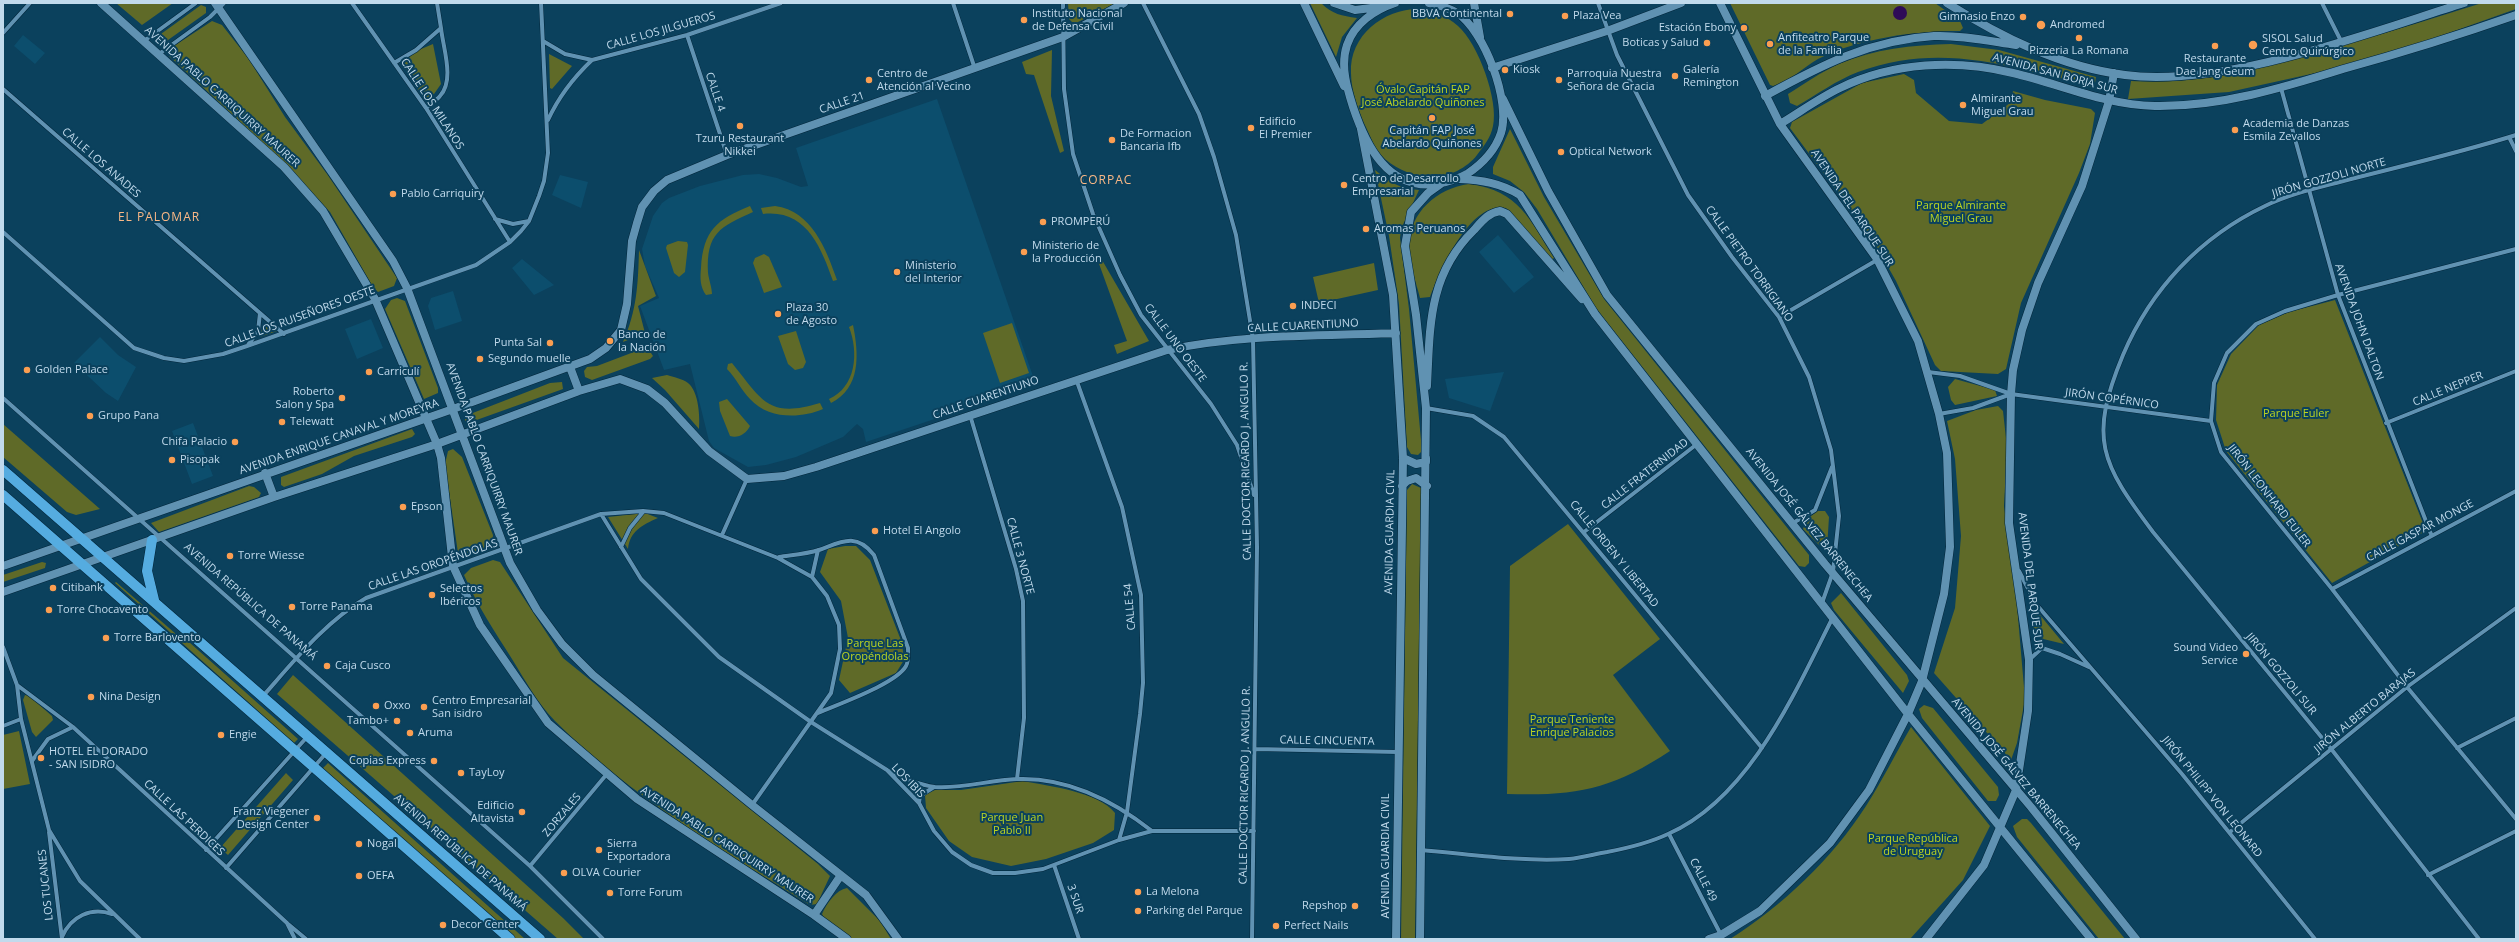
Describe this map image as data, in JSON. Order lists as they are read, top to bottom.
{
  "streets": {
    "main road": [
      "AVENIDA SAN BORJA SUR",
      "AVENIDA PABLO CARRIQUIRRY MAURER",
      "CALLE 21",
      "AVENIDA DEL PARQUE SUR",
      "CALLE CUARENTIUNO",
      "AVENIDA ENRIQUE CANAVAL Y MOREYRA",
      "AVENIDA JOSÉ GÁLVEZ BARRENECHEA",
      "AVENIDA GUARDIA CIVIL",
      "AVENIDA REPÚBLICA DE PANAMÁ"
    ],
    "street": [
      "CALLE LOS JILGUEROS",
      "CALLE 4",
      "CALLE LOS MILANOS",
      "CALLE LOS ANADES",
      "JIRÓN GOZZOLI NORTE",
      "CALLE PIETRO TORRIGIANO",
      "CALLE LOS RUISEÑORES OESTE",
      "AVENIDA JOHN DALTON",
      "CALLE UNO OESTE",
      "CALLE NEPPER",
      "JIRÓN COPÉRNICO",
      "CALLE DOCTOR RICARDO J. ANGULO R.",
      "CALLE FRATERNIDAD",
      "JIRÓN LEONHARD EULER",
      "CALLE GASPAR MONGE",
      "CALLE ORDEN Y LIBERTAD",
      "CALLE 3 NORTE",
      "CALLE LAS OROPÉNDOLAS",
      "CALLE 54",
      "JIRÓN GOZZOLI SUR",
      "JIRÓN ALBERTO BARAJAS",
      "CALLE CINCUENTA",
      "LOS IBIS",
      "JIRÓN PHILIPP VON LEONARD",
      "ZORZALES",
      "CALLE LAS PERDICES",
      "CALLE 49",
      "LOS TUCANES",
      "3 SUR"
    ]
  },
  "crossings": [
    ["CALLE LOS JILGUEROS", "CALLE 4"],
    ["AVENIDA SAN BORJA SUR", "AVENIDA DEL PARQUE SUR"],
    ["AVENIDA SAN BORJA SUR", "AVENIDA JOHN DALTON"],
    ["CALLE 4", "CALLE 21"],
    ["AVENIDA PABLO CARRIQUIRRY MAURER", "CALLE LOS RUISEÑORES OESTE"],
    ["AVENIDA PABLO CARRIQUIRRY MAURER", "AVENIDA ENRIQUE CANAVAL Y MOREYRA"],
    ["AVENIDA PABLO CARRIQUIRRY MAURER", "CALLE LAS OROPÉNDOLAS"],
    ["AVENIDA PABLO CARRIQUIRRY MAURER", "ZORZALES"],
    ["CALLE 21", "CALLE UNO OESTE"],
    ["CALLE 21", "AVENIDA ENRIQUE CANAVAL Y MOREYRA"],
    ["CALLE LOS MILANOS", "CALLE LOS RUISEÑORES OESTE"],
    ["CALLE LOS ANADES", "CALLE LOS RUISEÑORES OESTE"],
    ["JIRÓN GOZZOLI NORTE", "AVENIDA JOHN DALTON"],
    ["JIRÓN GOZZOLI NORTE", "JIRÓN COPÉRNICO"],
    ["JIRÓN GOZZOLI NORTE", "JIRÓN GOZZOLI SUR"],
    ["AVENIDA DEL PARQUE SUR", "JIRÓN COPÉRNICO"],
    ["AVENIDA DEL PARQUE SUR", "AVENIDA JOSÉ GÁLVEZ BARRENECHEA"],
    ["AVENIDA DEL PARQUE SUR", "JIRÓN PHILIPP VON LEONARD"],
    ["AVENIDA DEL PARQUE SUR", "CALLE 49"],
    ["CALLE PIETRO TORRIGIANO", "AVENIDA JOSÉ GÁLVEZ BARRENECHEA"],
    ["AVENIDA JOHN DALTON", "CALLE NEPPER"],
    ["AVENIDA JOHN DALTON", "JIRÓN LEONHARD EULER"],
    ["AVENIDA JOHN DALTON", "CALLE GASPAR MONGE"],
    ["CALLE CUARENTIUNO", "CALLE UNO OESTE"],
    ["CALLE CUARENTIUNO", "CALLE DOCTOR RICARDO J. ANGULO R."],
    ["CALLE CUARENTIUNO", "AVENIDA GUARDIA CIVIL"],
    ["CALLE CUARENTIUNO", "CALLE 3 NORTE"],
    ["CALLE CUARENTIUNO", "CALLE 54"],
    ["CALLE UNO OESTE", "CALLE DOCTOR RICARDO J. ANGULO R."],
    ["JIRÓN COPÉRNICO", "JIRÓN LEONHARD EULER"],
    ["JIRÓN COPÉRNICO", "JIRÓN GOZZOLI SUR"],
    ["AVENIDA ENRIQUE CANAVAL Y MOREYRA", "AVENIDA REPÚBLICA DE PANAMÁ"],
    ["CALLE DOCTOR RICARDO J. ANGULO R.", "CALLE CINCUENTA"],
    ["CALLE DOCTOR RICARDO J. ANGULO R.", "LOS IBIS"],
    ["CALLE FRATERNIDAD", "CALLE ORDEN Y LIBERTAD"],
    ["JIRÓN LEONHARD EULER", "CALLE GASPAR MONGE"],
    ["JIRÓN LEONHARD EULER", "JIRÓN ALBERTO BARAJAS"],
    ["AVENIDA GUARDIA CIVIL", "CALLE CINCUENTA"],
    ["CALLE LAS OROPÉNDOLAS", "AVENIDA REPÚBLICA DE PANAMÁ"],
    ["CALLE LAS OROPÉNDOLAS", "LOS IBIS"],
    ["AVENIDA REPÚBLICA DE PANAMÁ", "ZORZALES"],
    ["CALLE 54", "LOS IBIS"],
    ["JIRÓN GOZZOLI SUR", "JIRÓN ALBERTO BARAJAS"],
    ["JIRÓN ALBERTO BARAJAS", "JIRÓN PHILIPP VON LEONARD"],
    ["LOS IBIS", "3 SUR"]
  ],
  "districts": ["CORPAC", "EL PALOMAR"],
  "parks": [
    "Óvalo Capitán FAP José Abelardo Quiñones",
    "Parque Almirante Miguel Grau",
    "Parque Euler",
    "Parque Las Oropéndolas",
    "Parque Teniente Enrique Palacios",
    "Parque Juan Pablo II",
    "Parque República de Uruguay"
  ],
  "places": [
    "BBVA Continental",
    "Plaza Vea",
    "Gimnasio Enzo",
    "Instituto Nacional de Defensa Civil",
    "Andromed",
    "Estación Ebony",
    "Pizzeria La Romana",
    "Boticas y Salud",
    "Anfiteatro Parque de la Familia",
    "SISOL Salud Centro Quirúrgico",
    "Restaurante Dae Jang Geum",
    "Kiosk",
    "Galería Remington",
    "Centro de Atención al Vecino",
    "Parroquia Nuestra Señora de Gracia",
    "Almirante Miguel Grau",
    "Capitán FAP José Abelardo Quiñones",
    "Tzuru Restaurant Nikkei",
    "Edificio El Premier",
    "Academia de Danzas Esmila Zevallos",
    "De Formacion Bancaria Ifb",
    "Optical Network",
    "Centro de Desarrollo Empresarial",
    "Pablo Carriquiry",
    "PROMPERÚ",
    "Aromas Peruanos",
    "Ministerio de la Producción",
    "Ministerio del Interior",
    "INDECI",
    "Plaza 30 de Agosto",
    "Banco de la Nación",
    "Punta Sal",
    "Segundo muelle",
    "Golden Palace",
    "Carriculí",
    "Roberto Salon y Spa",
    "Grupo Pana",
    "Telewatt",
    "Chifa Palacio",
    "Pisopak",
    "Epson",
    "Hotel El Angolo",
    "Torre Wiesse",
    "Citibank",
    "Selectos Ibéricos",
    "Torre Panama",
    "Torre Chocavento",
    "Torre Barlovento",
    "Sound Video Service",
    "Caja Cusco",
    "Nina Design",
    "Oxxo",
    "Centro Empresarial San isidro",
    "Tambo+",
    "Aruma",
    "Engie",
    "HOTEL EL DORADO - SAN ISIDRO",
    "Copias Express",
    "TayLoy",
    "Edificio Altavista",
    "Franz Viegener Design Center",
    "Nogal",
    "Sierra Exportadora",
    "OLVA Courier",
    "OEFA",
    "La Melona",
    "Torre Forum",
    "Repshop",
    "Parking del Parque",
    "Decor Center",
    "Perfect Nails"
  ]
}
